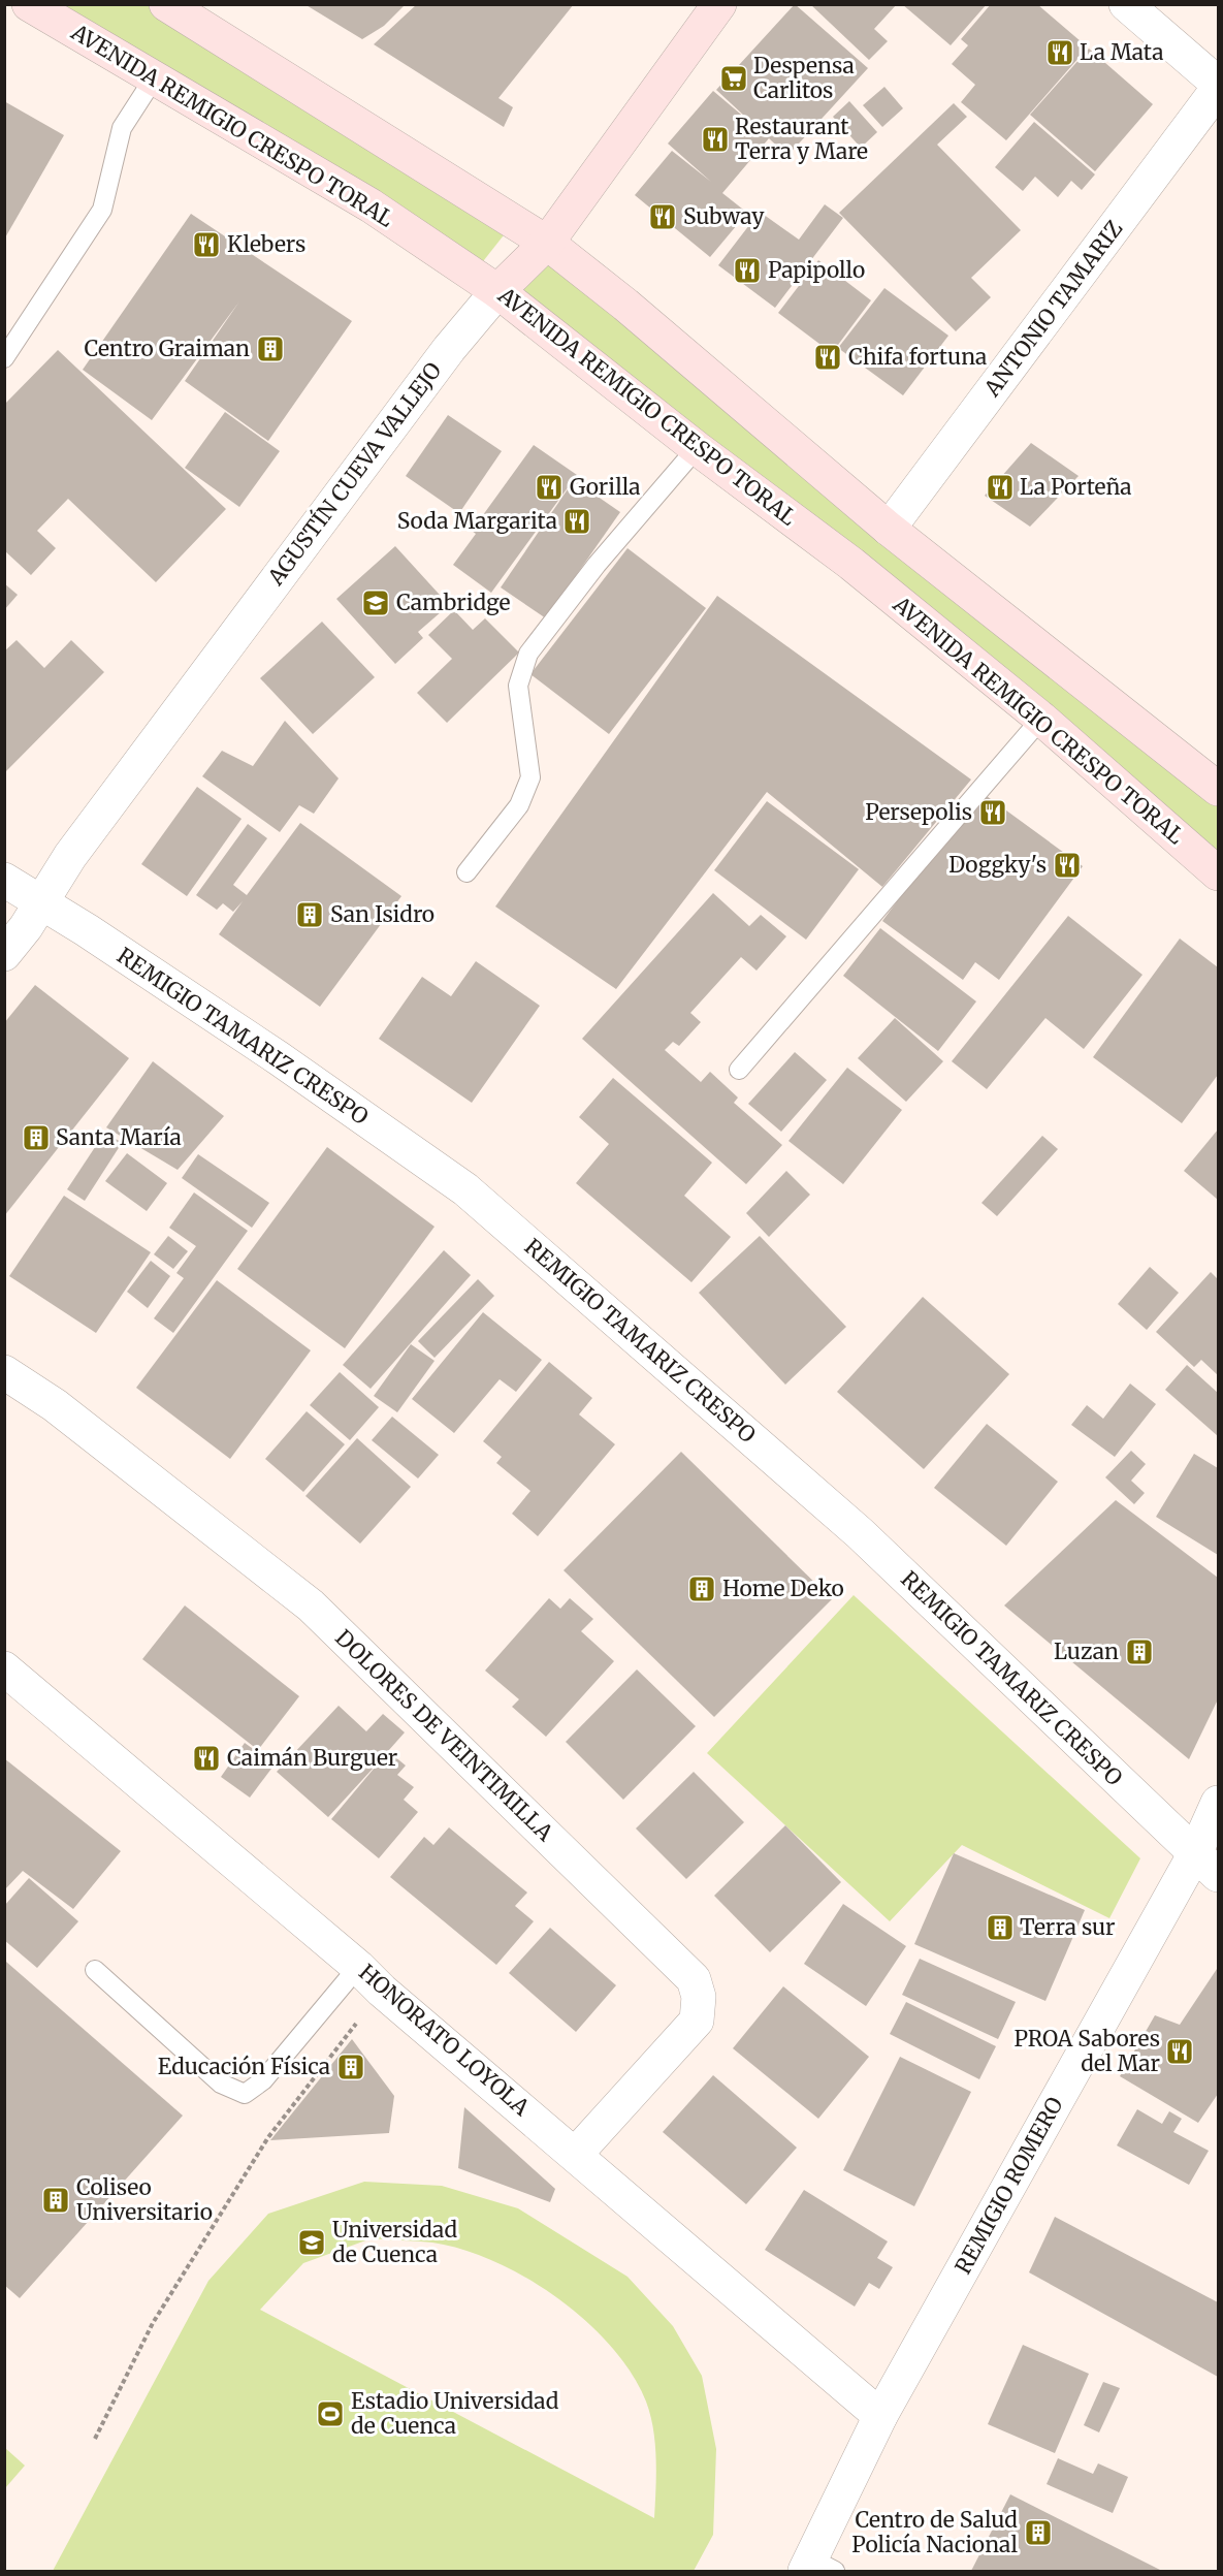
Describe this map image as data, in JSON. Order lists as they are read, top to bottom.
{
  "streets": {
    "main road": ["AVENIDA REMIGIO CRESPO TORAL", "AGUSTÍN CUEVA VALLEJO"],
    "street": [
      "ANTONIO TAMARIZ",
      "REMIGIO TAMARIZ CRESPO",
      "DOLORES DE VEINTIMILLA",
      "HONORATO LOYOLA",
      "REMIGIO ROMERO"
    ]
  },
  "crossings": [
    ["AVENIDA REMIGIO CRESPO TORAL", "AGUSTÍN CUEVA VALLEJO"],
    ["AGUSTÍN CUEVA VALLEJO", "REMIGIO TAMARIZ CRESPO"],
    ["REMIGIO TAMARIZ CRESPO", "REMIGIO ROMERO"],
    ["DOLORES DE VEINTIMILLA", "HONORATO LOYOLA"],
    ["HONORATO LOYOLA", "REMIGIO ROMERO"]
  ],
  "places": {
    "restaurant": [
      "La Mata",
      "Restaurant Terra y Mare",
      "Subway",
      "Klebers",
      "Papipollo",
      "Chifa fortuna",
      "Gorilla",
      "La Porteña",
      "Soda Margarita",
      "Persepolis",
      "Doggky's",
      "Caimán Burguer",
      "PROA Sabores del Mar"
    ],
    "supermarket": ["Despensa Carlitos"],
    "building": [
      "Centro Graiman",
      "San Isidro",
      "Santa María",
      "Home Deko",
      "Luzan",
      "Terra sur",
      "Educación Física",
      "Coliseo Universitario",
      "Centro de Salud Policía Nacional"
    ],
    "school or university": ["Cambridge", "Universidad de Cuenca"],
    "sports": ["Estadio Universidad de Cuenca"]
  }
}
